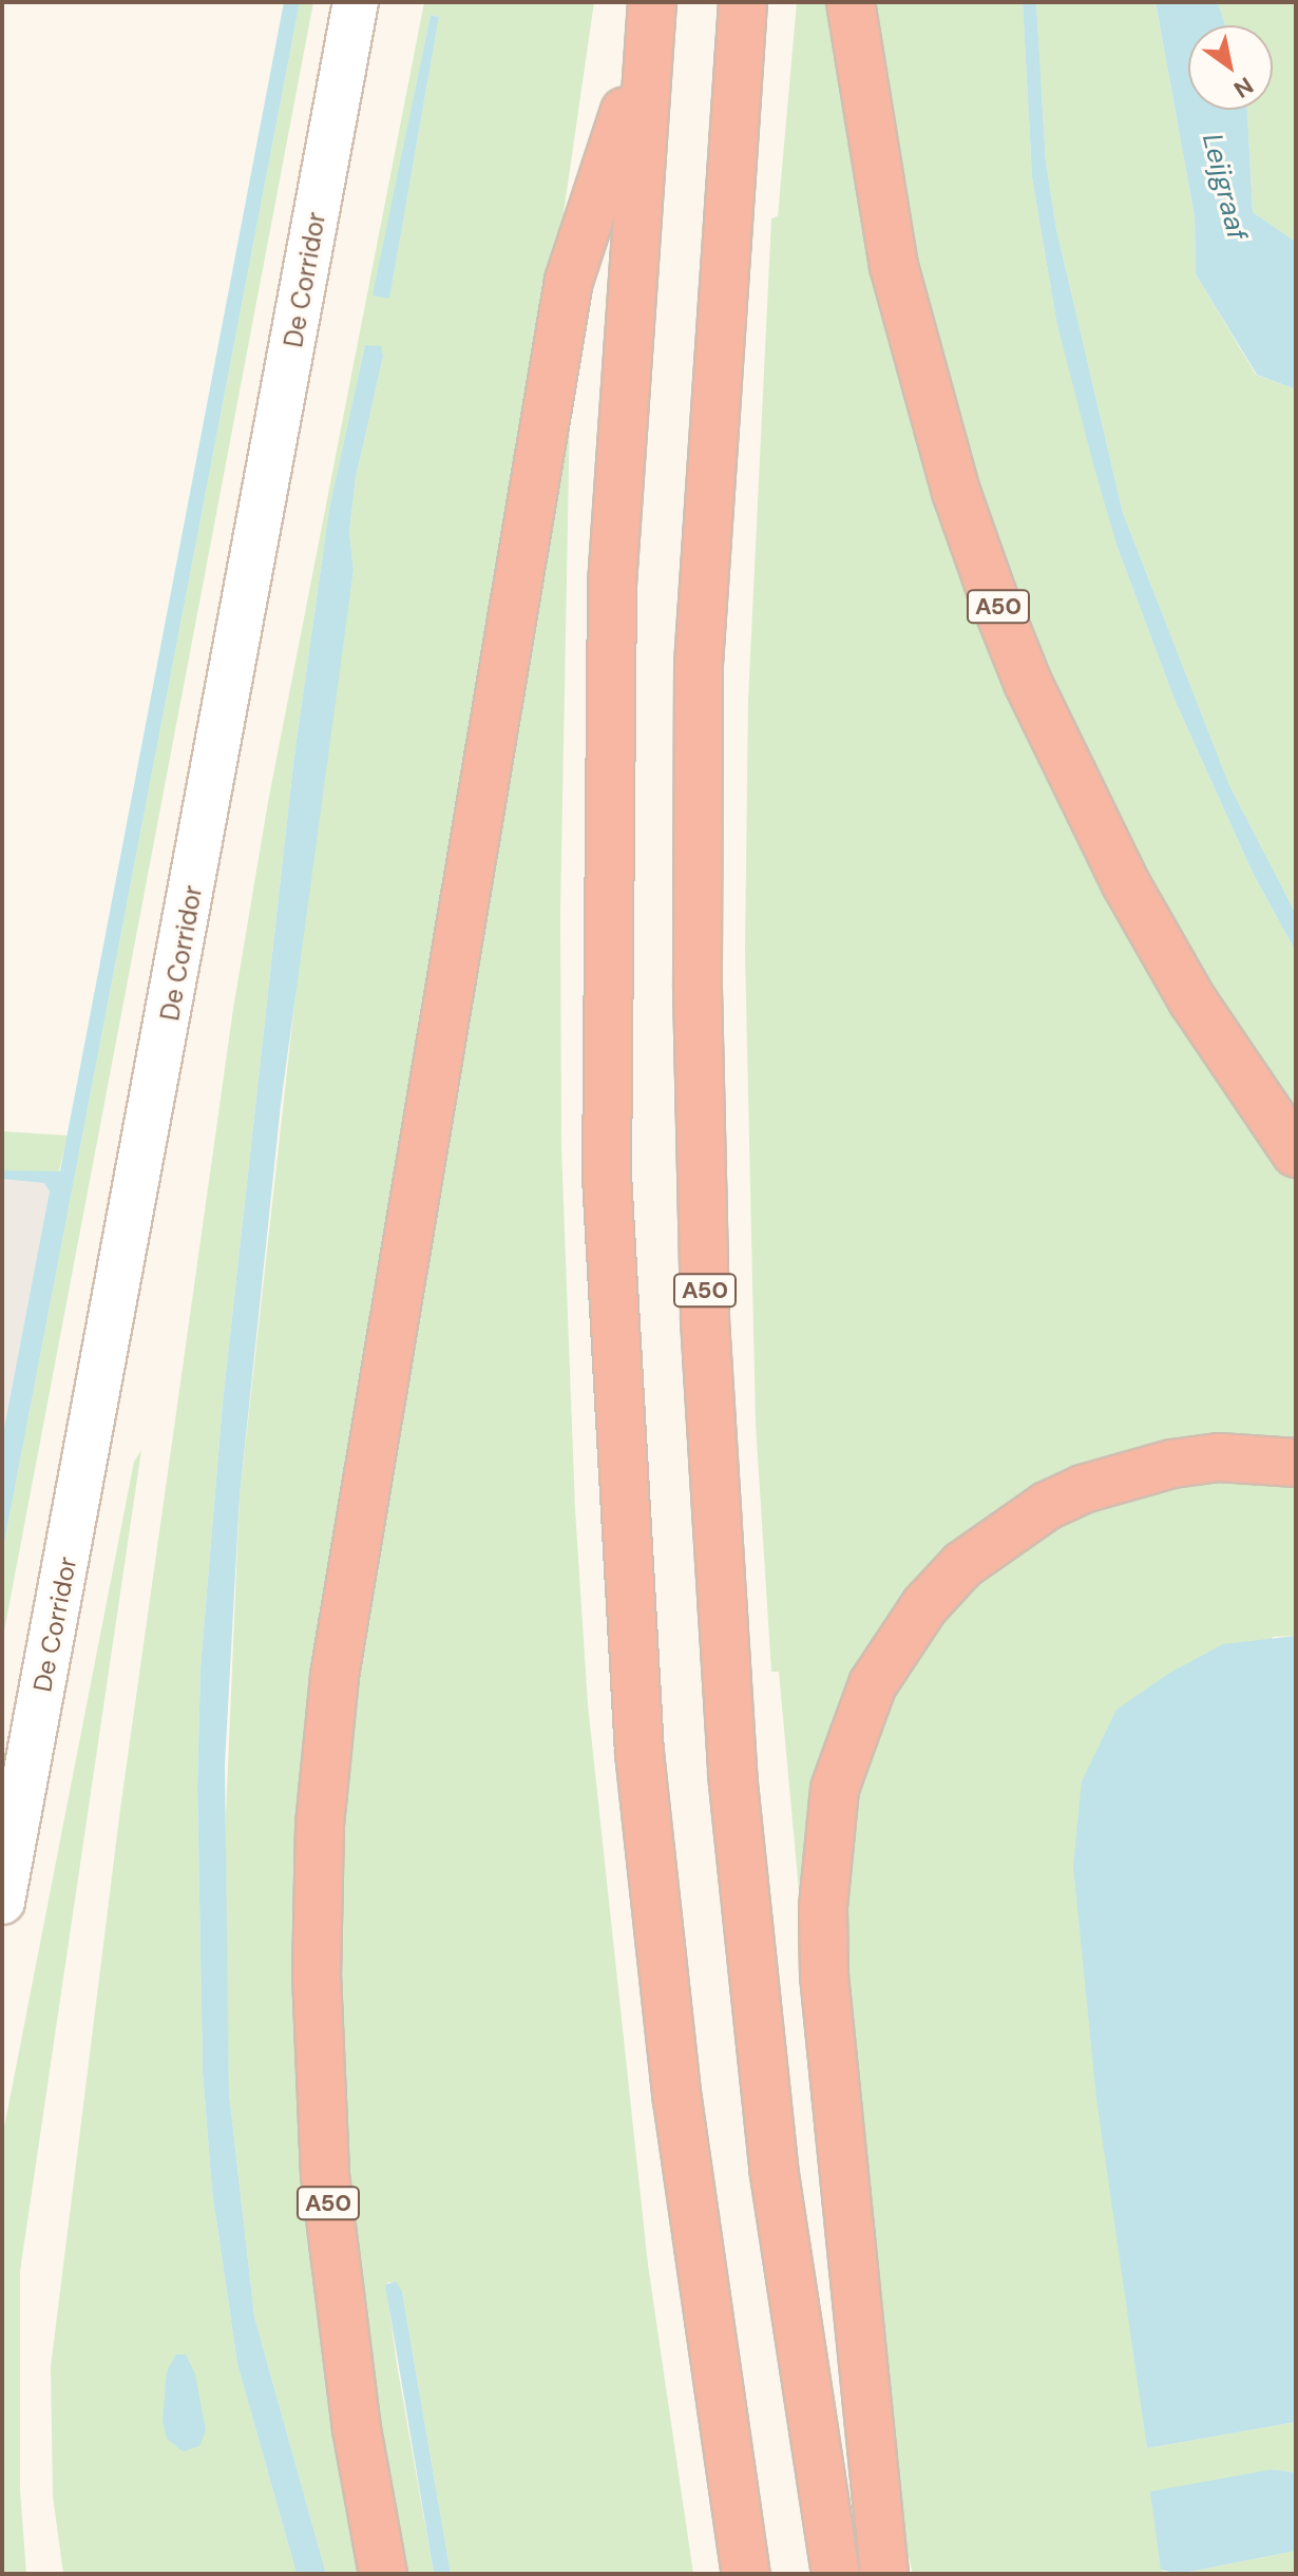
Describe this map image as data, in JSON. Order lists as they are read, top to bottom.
{
  "streets": {
    "highway": ["A50"],
    "street": ["De Corridor"]
  },
  "water": ["Leijgraaf"],
  "north": "bottom right"
}
